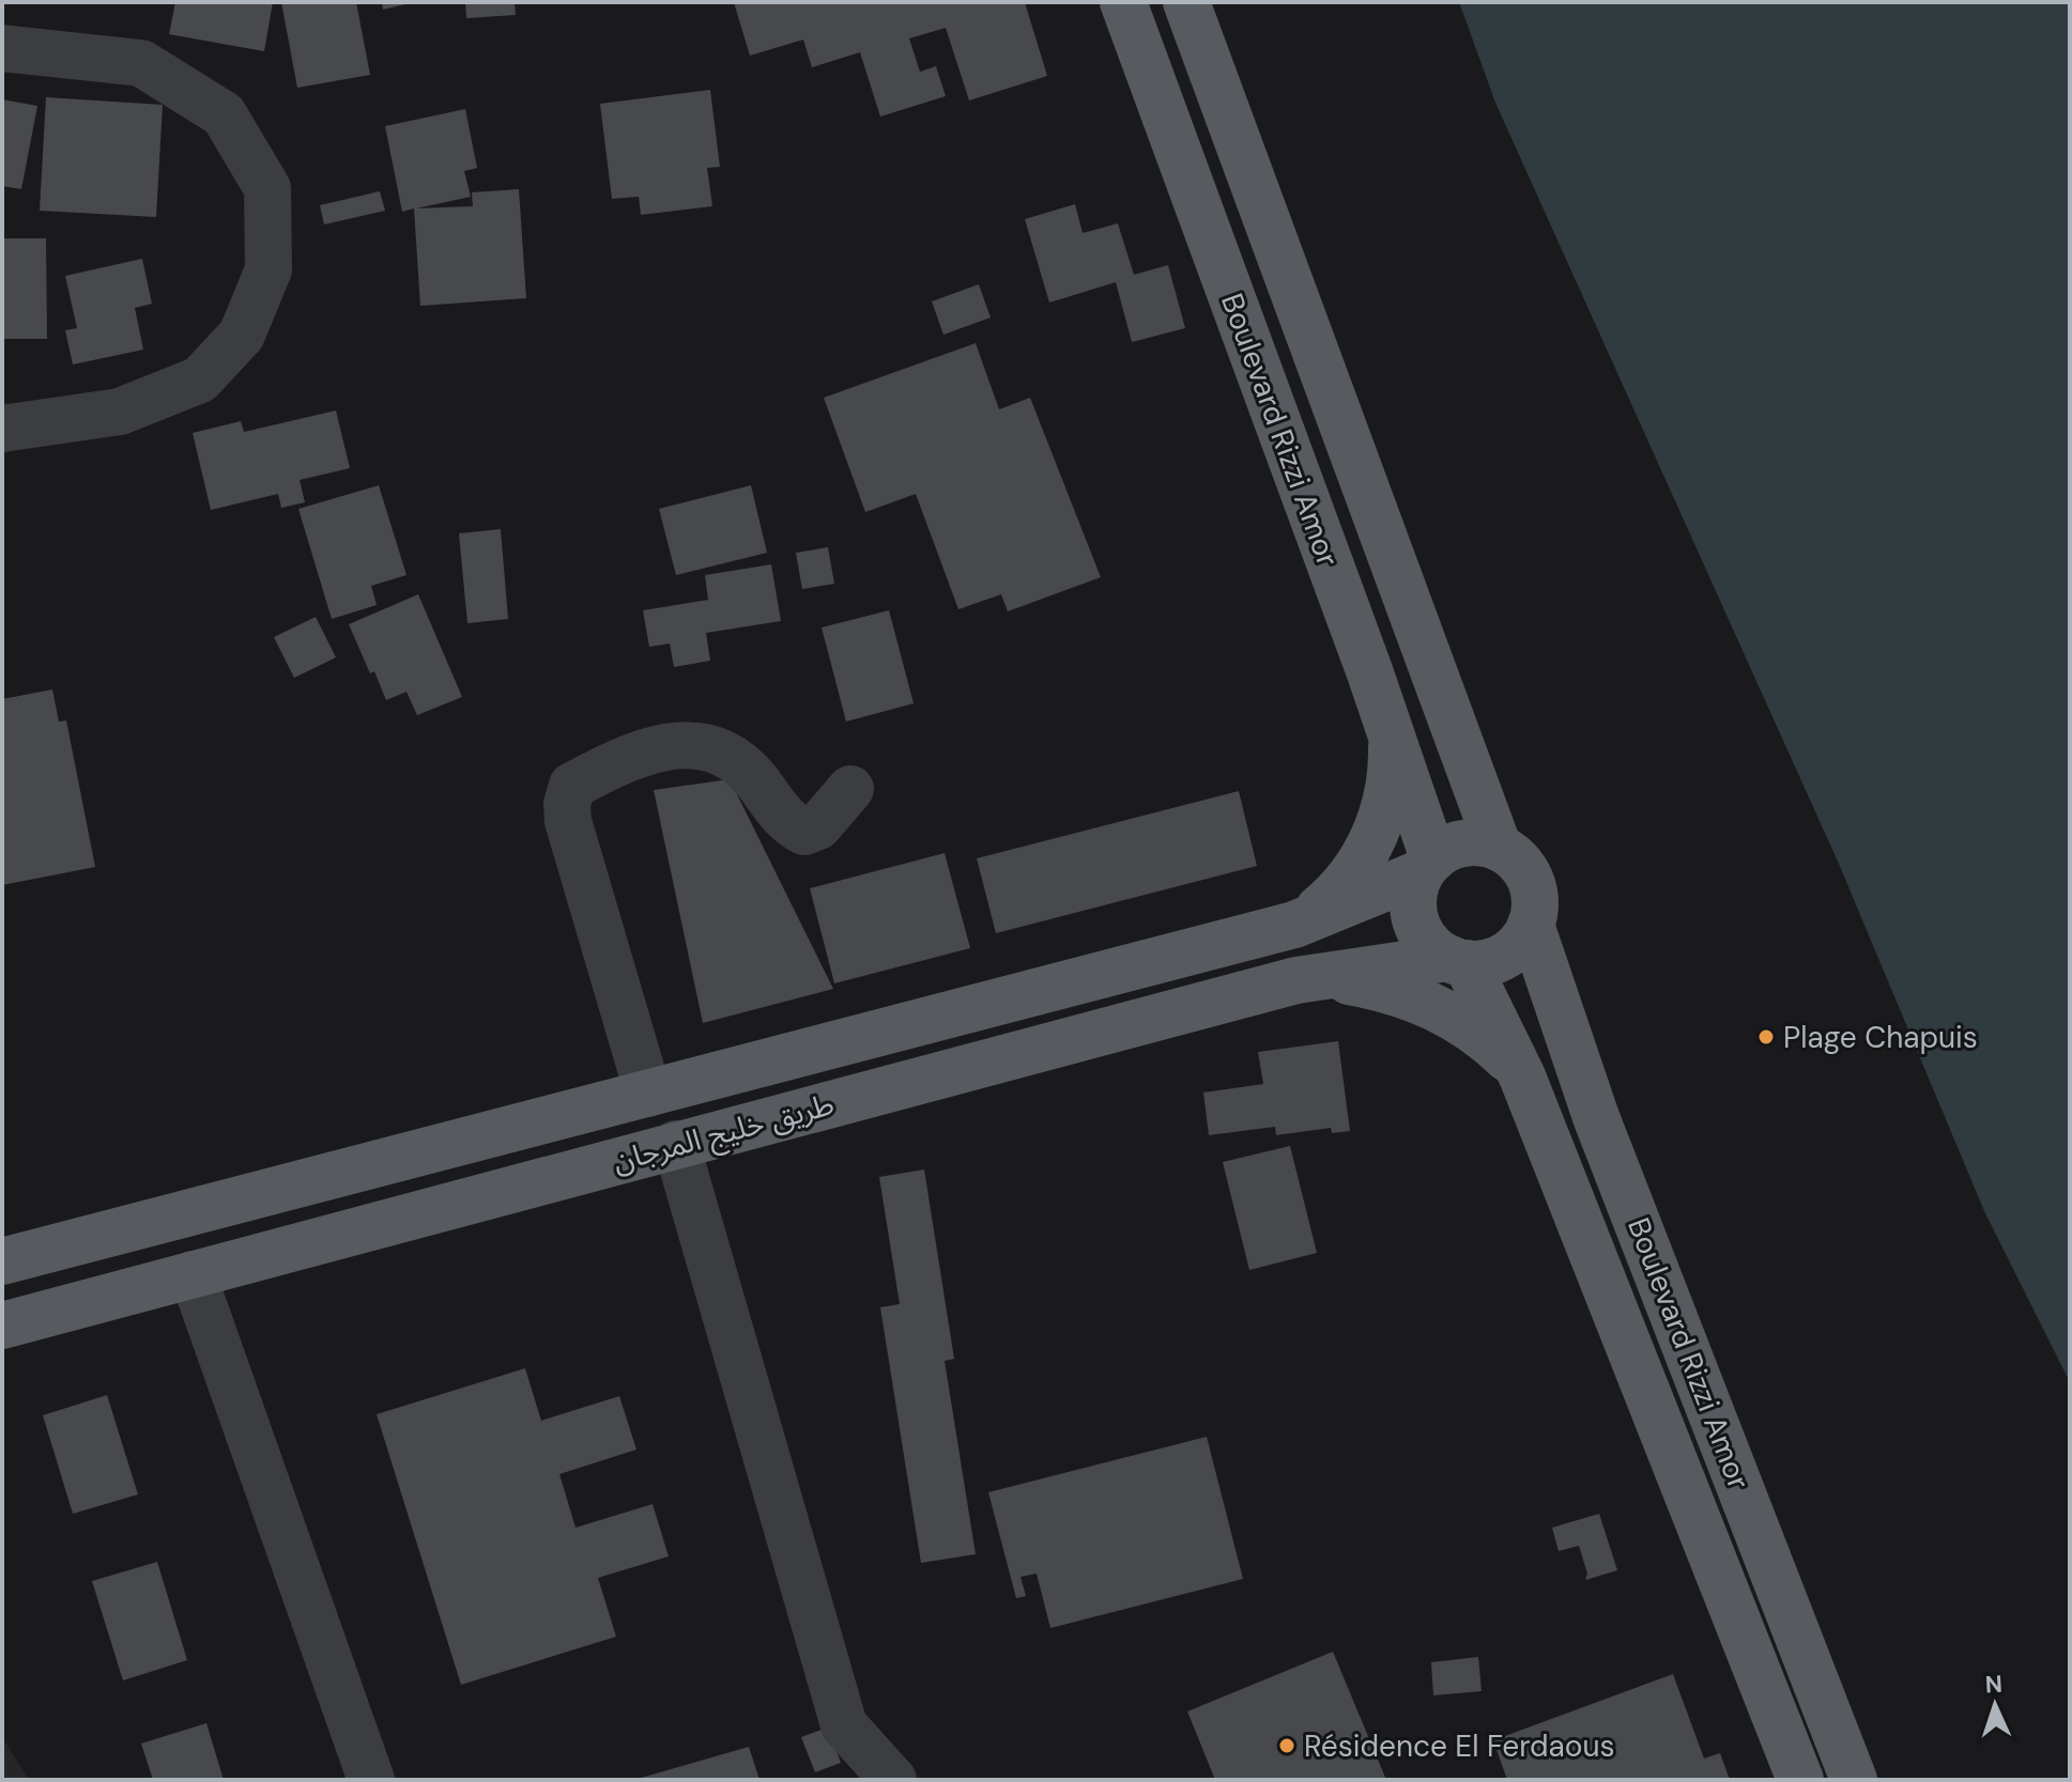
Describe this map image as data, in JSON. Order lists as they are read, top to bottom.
{
  "streets": {
    "main road": ["Boulevard Rizzi Amor", "طريق خليج المرجان"]
  },
  "crossings": [
    ["Boulevard Rizzi Amor", "طريق خليج المرجان"]
  ],
  "places": ["Plage Chapuis", "Résidence El Ferdaous"],
  "north": "top"
}
